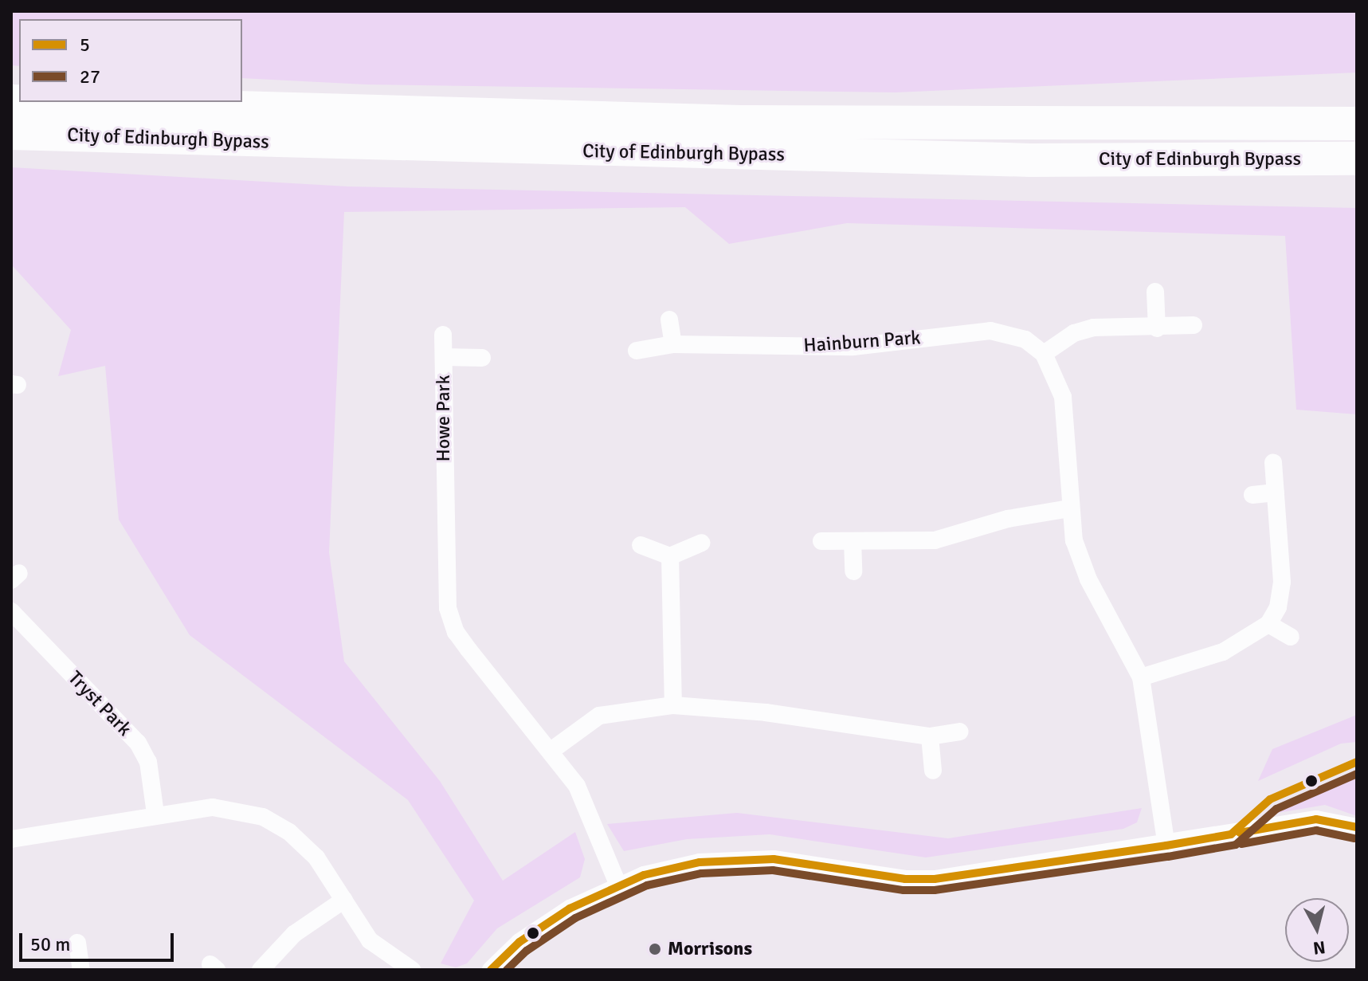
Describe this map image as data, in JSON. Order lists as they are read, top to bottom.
{
  "streets": {
    "highway": ["City of Edinburgh Bypass"],
    "street": ["Hainburn Park", "Howe Park", "Tryst Park"]
  },
  "places": ["Morrisons"],
  "lines": ["transit line 5", "transit line 27"],
  "legend": ["5", "27"],
  "scale_bar": "50 m",
  "north": "bottom"
}
